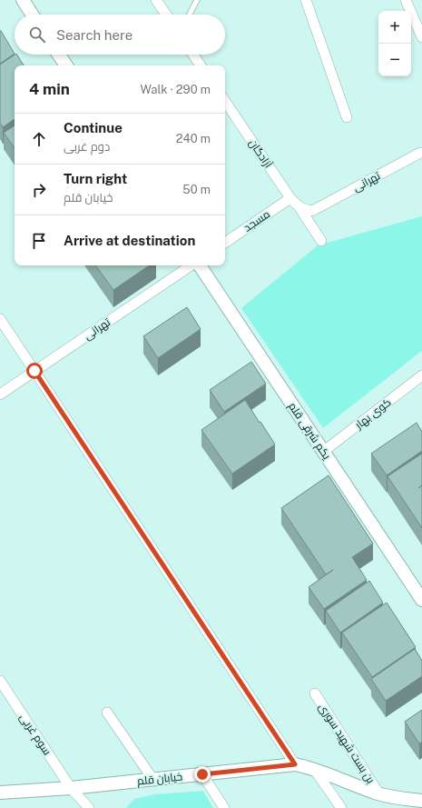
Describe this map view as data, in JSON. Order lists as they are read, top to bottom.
{
  "streets": {
    "street": [
      "آزادگان",
      "تهرانی",
      "مسجد",
      "کوی بهار",
      "یکم شرقی قلم",
      "سوم غربی",
      "بن بست شهید سوری",
      "خیابان قلم"
    ]
  },
  "crossings": [
    ["آزادگان", "تهرانی"],
    ["آزادگان", "مسجد"],
    ["کوی بهار", "یکم شرقی قلم"],
    ["سوم غربی", "خیابان قلم"],
    ["بن بست شهید سوری", "خیابان قلم"]
  ],
  "page": {
    "map_buttons": ["+", "−"],
    "search": "Search here",
    "heading": ["4 min", "Walk · 290 m"],
    "list": [
      ["Continue", "دوم غربی", "240 m"],
      ["Turn right", "خیابان قلم", "50 m"],
      "Arrive at destination"
    ]
  }
}
